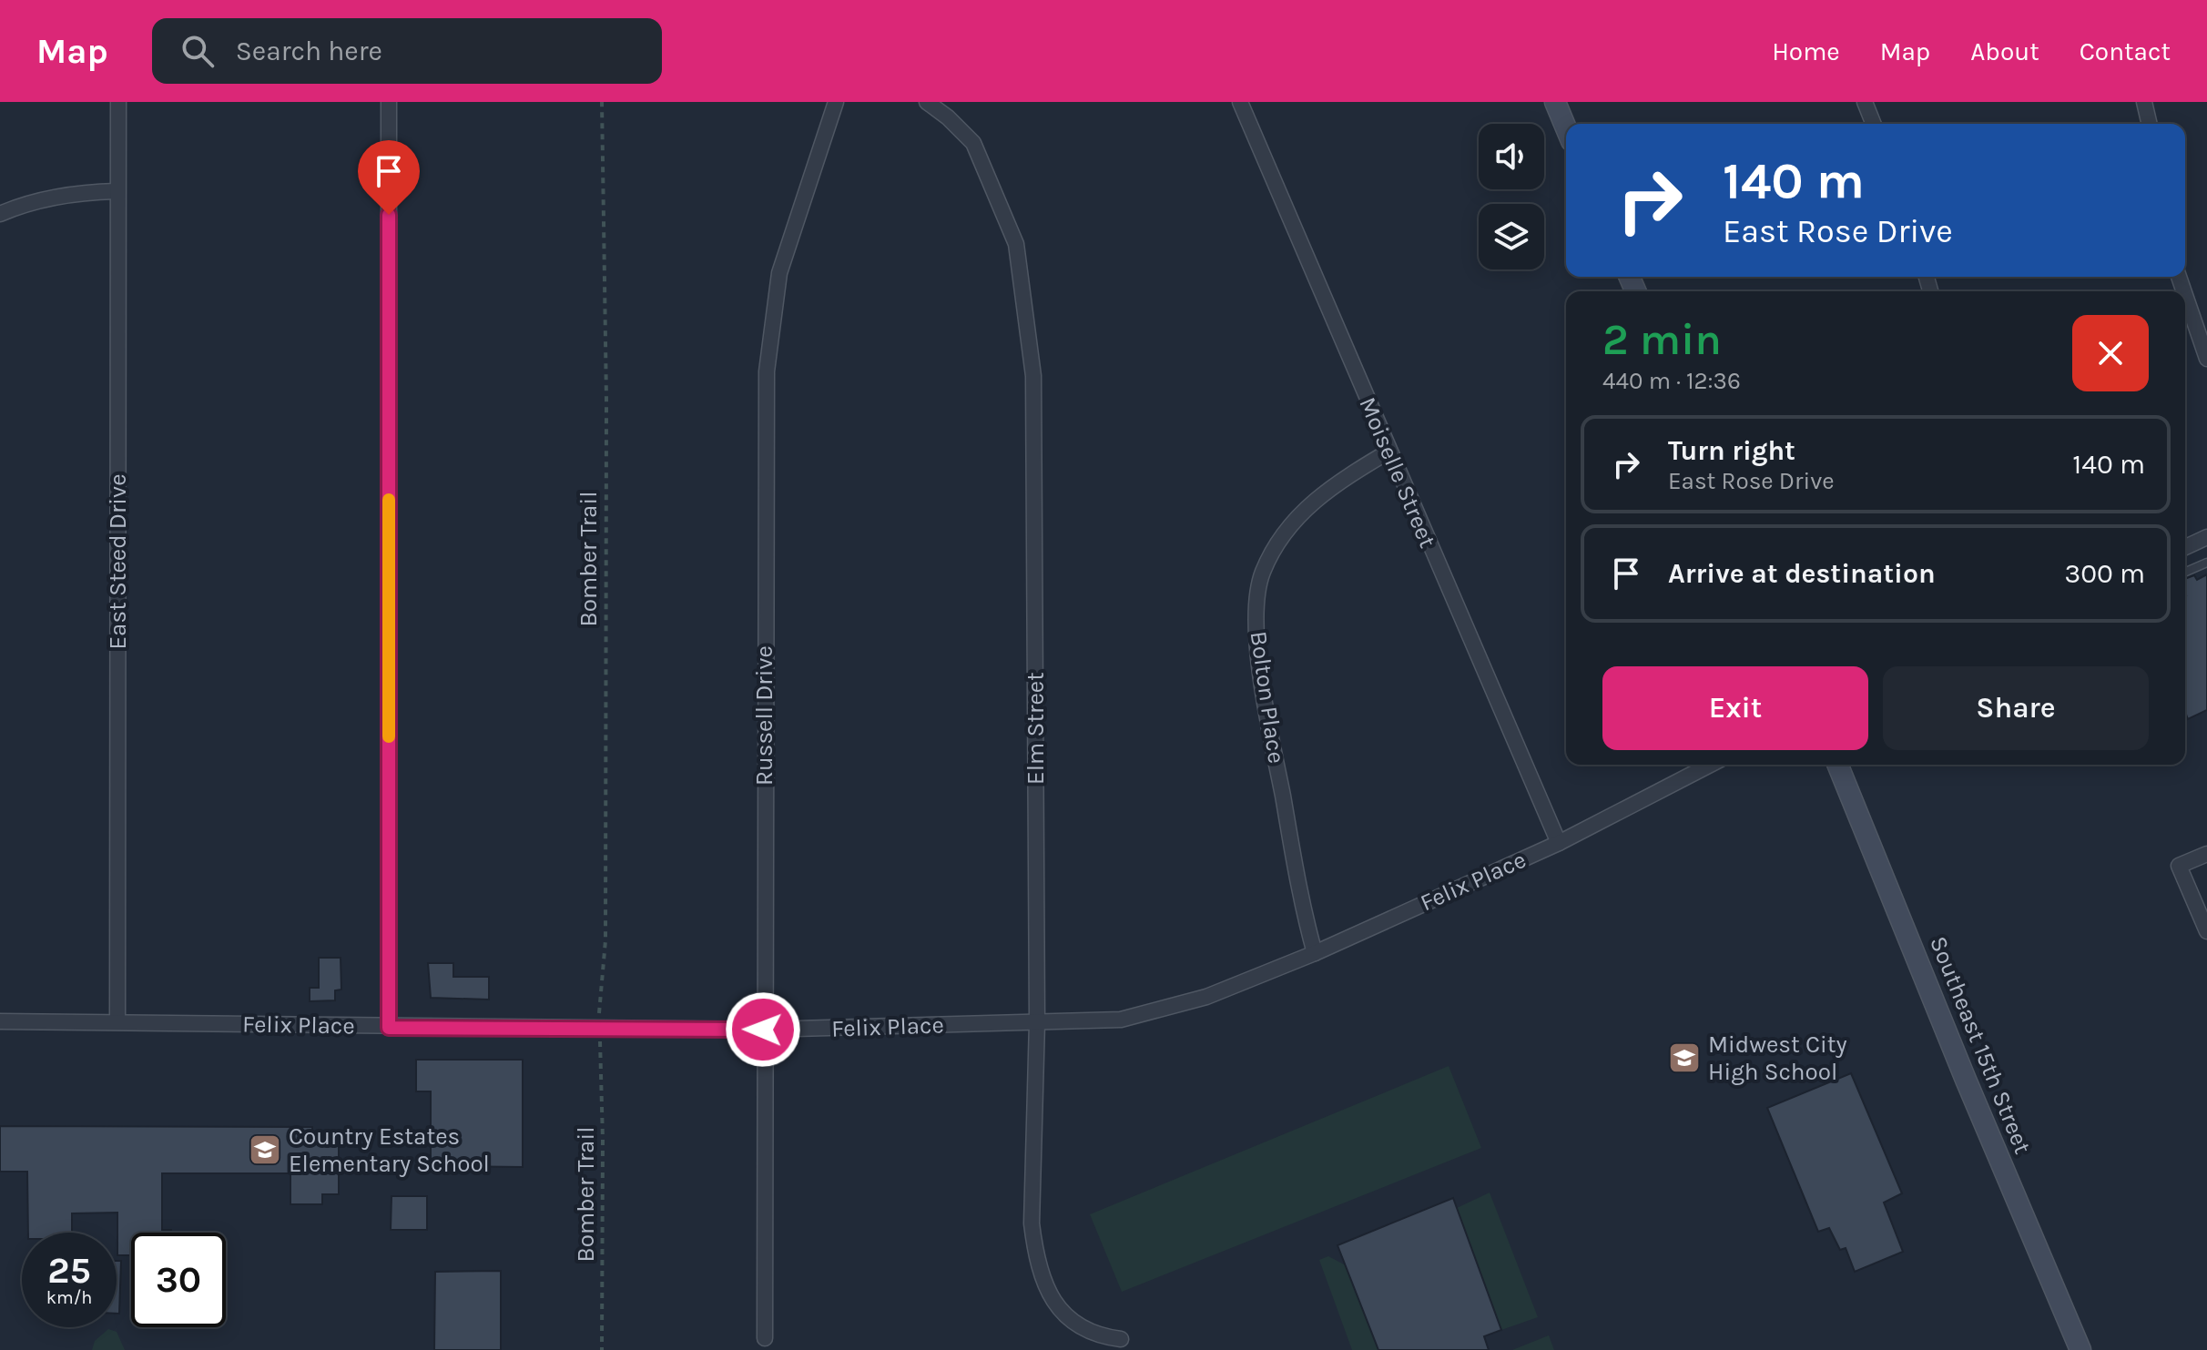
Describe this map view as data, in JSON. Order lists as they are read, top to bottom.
{
  "streets": {
    "main road": ["Southeast 15th Street"],
    "street": [
      "Moiselle Street",
      "East Steed Drive",
      "Bolton Place",
      "Russell Drive",
      "Elm Street",
      "Felix Place"
    ],
    "path": ["Bomber Trail"]
  },
  "crossings": [
    ["Moiselle Street", "Bolton Place"],
    ["Moiselle Street", "Felix Place"],
    ["East Steed Drive", "Felix Place"],
    ["Bolton Place", "Felix Place"],
    ["Russell Drive", "Felix Place"],
    ["Elm Street", "Felix Place"]
  ],
  "places": {
    "school or university": ["Midwest City High School", "Country Estates Elementary School"]
  },
  "page": {
    "header": "Map",
    "search": "Search here",
    "nav": [
      "Home",
      "Map",
      "About",
      "Contact"
    ],
    "turn": ["140 m", "East Rose Drive"],
    "heading": ["2 min", "440 m · 12:36"],
    "list": [
      {
        "name": "Turn right",
        "note": "East Rose Drive",
        "value": "140 m"
      },
      {
        "name": "Arrive at destination",
        "value": "300 m"
      }
    ],
    "buttons": ["Exit", "Share"],
    "speed": "25 km/h",
    "limit": "30"
  }
}
